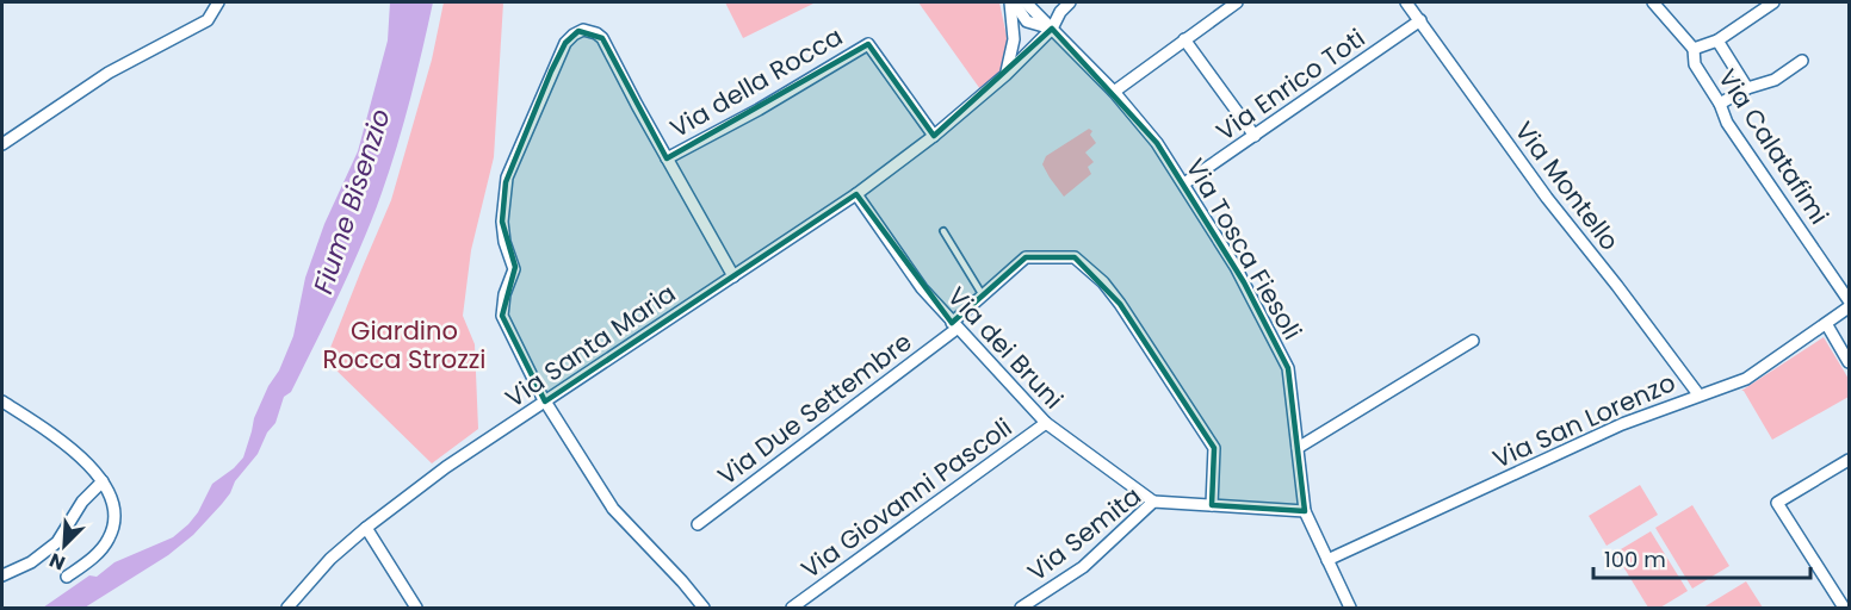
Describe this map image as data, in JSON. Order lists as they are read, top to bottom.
{
  "streets": {
    "street": [
      "Via della Rocca",
      "Via Enrico Toti",
      "Via Calatafimi",
      "Via Montello",
      "Via Tosca Fiesoli",
      "Via Santa Maria",
      "Via dei Bruni",
      "Via Due Settembre",
      "Via San Lorenzo",
      "Via Giovanni Pascoli",
      "Via Semita"
    ]
  },
  "crossings": [
    ["Via della Rocca", "Via Santa Maria"],
    ["Via Enrico Toti", "Via Montello"],
    ["Via Enrico Toti", "Via Tosca Fiesoli"],
    ["Via Montello", "Via San Lorenzo"],
    ["Via Tosca Fiesoli", "Via Santa Maria"],
    ["Via Tosca Fiesoli", "Via San Lorenzo"],
    ["Via Tosca Fiesoli", "Via Semita"],
    ["Via Santa Maria", "Via dei Bruni"],
    ["Via dei Bruni", "Via Due Settembre"],
    ["Via dei Bruni", "Via Giovanni Pascoli"],
    ["Via dei Bruni", "Via Semita"],
    ["Via Due Settembre", "Via Semita"]
  ],
  "water": ["Fiume Bisenzio"],
  "parks": ["Giardino Rocca Strozzi"],
  "scale_bar": "100 m",
  "north": "bottom left"
}
